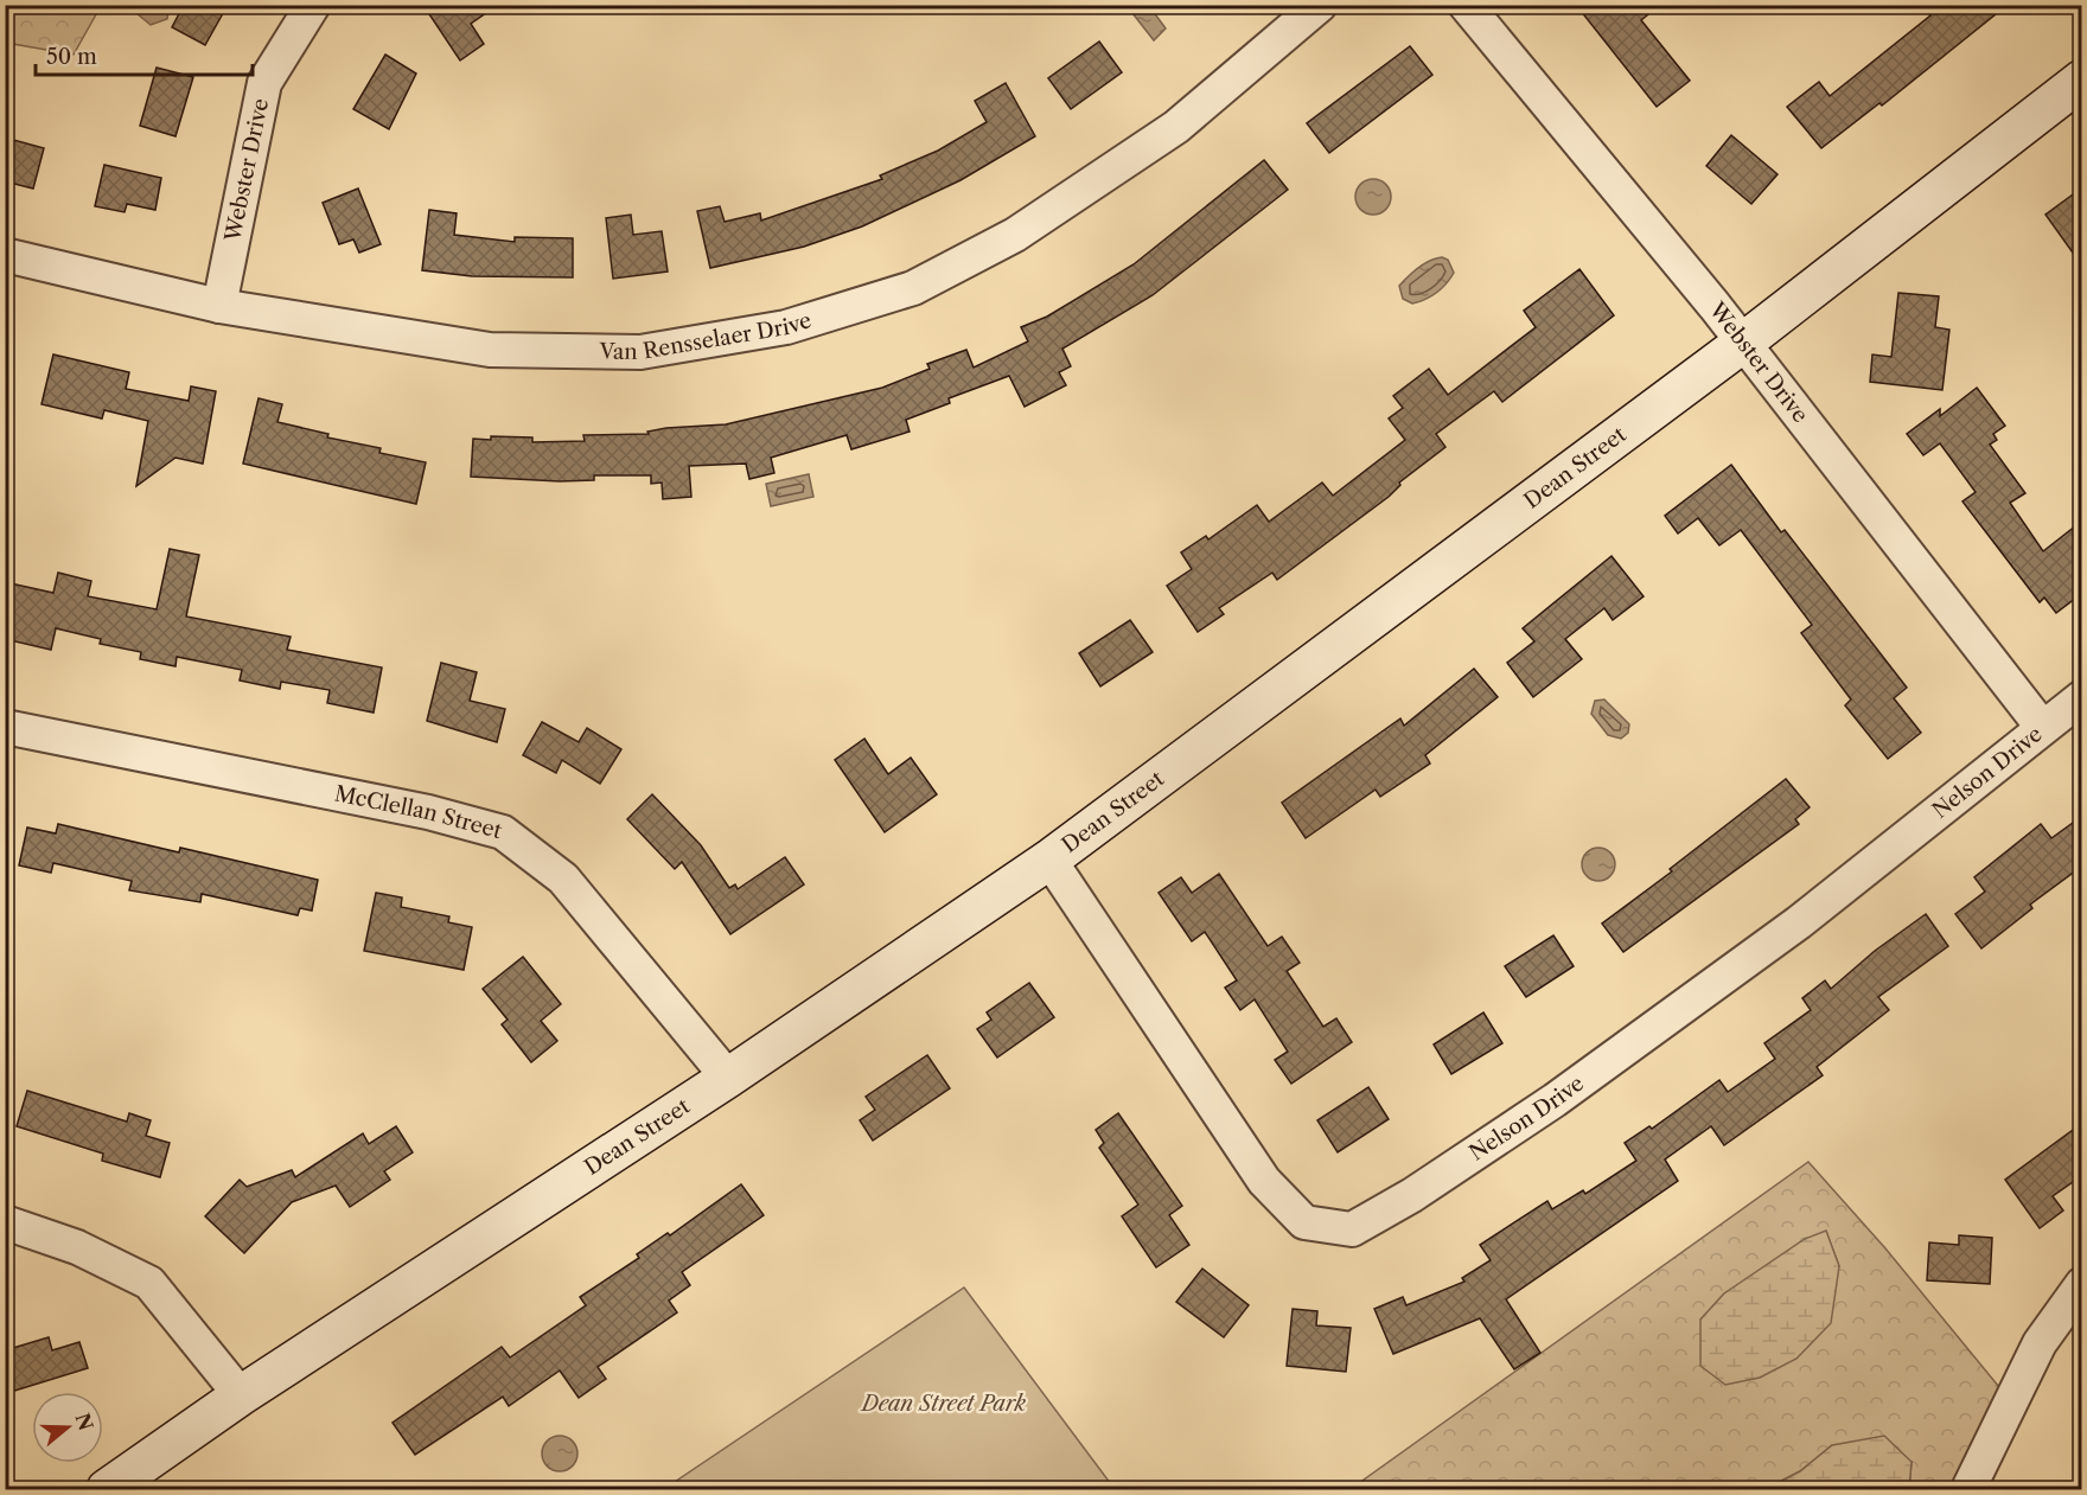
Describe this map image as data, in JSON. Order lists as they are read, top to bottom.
{
  "streets": {
    "street": [
      "Webster Drive",
      "Van Rensselaer Drive",
      "Dean Street",
      "Nelson Drive",
      "McClellan Street"
    ]
  },
  "crossings": [
    ["Webster Drive", "Van Rensselaer Drive"],
    ["Webster Drive", "Dean Street"],
    ["Webster Drive", "Nelson Drive"],
    ["Dean Street", "Nelson Drive"],
    ["Dean Street", "McClellan Street"]
  ],
  "parks": ["Dean Street Park"],
  "scale_bar": "50 m",
  "north": "right"
}
